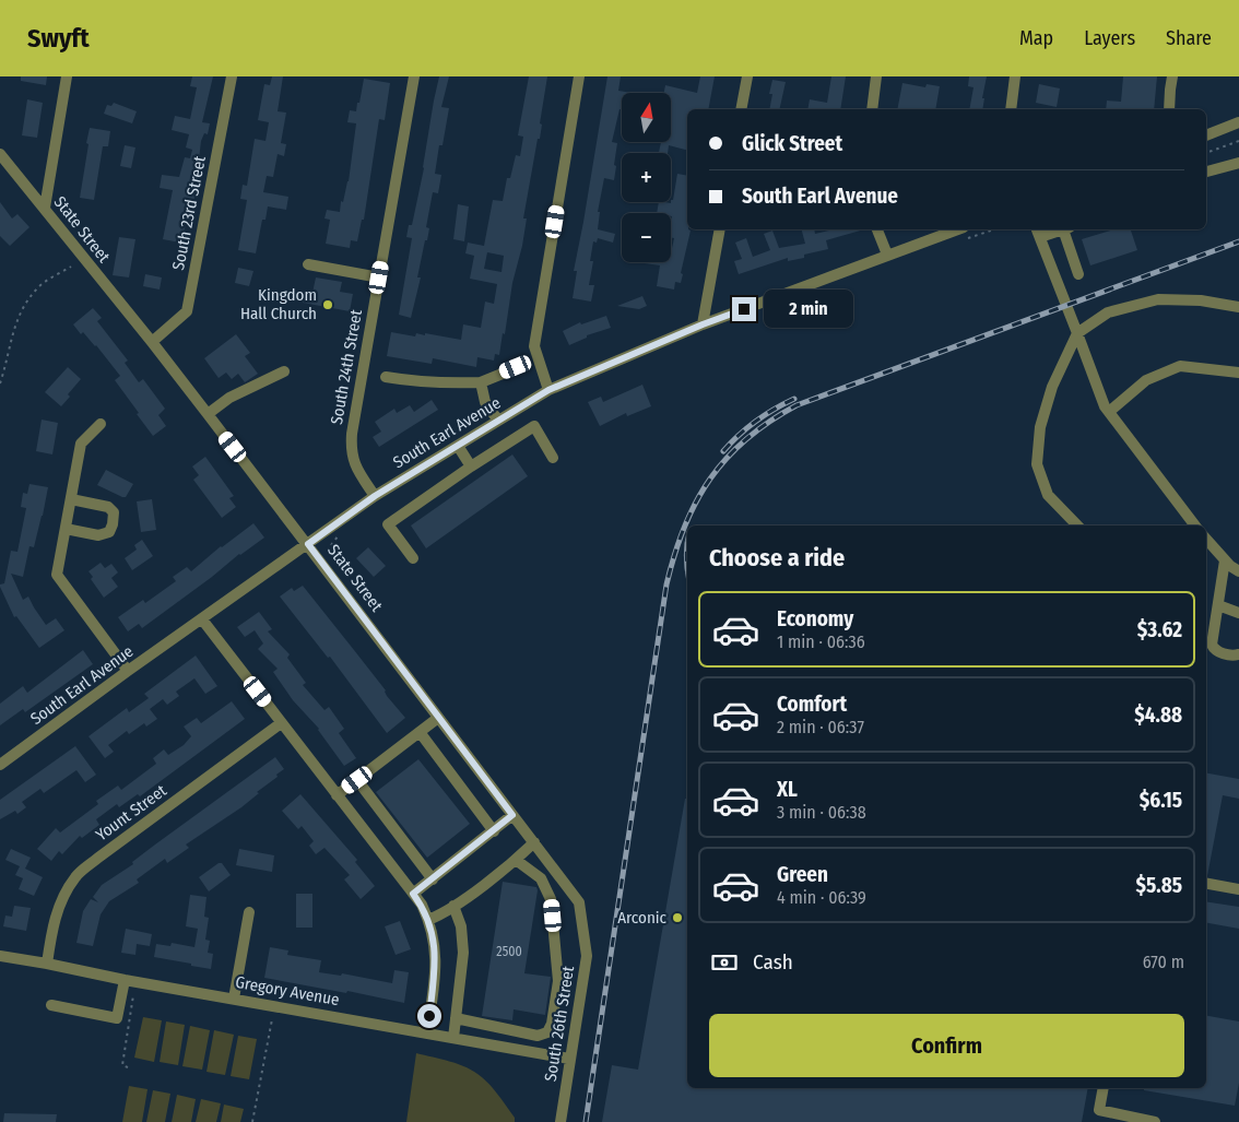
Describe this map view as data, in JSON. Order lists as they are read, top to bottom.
{
  "streets": {
    "street": [
      "South 23rd Street",
      "State Street",
      "South 24th Street",
      "South Earl Avenue",
      "Yount Street",
      "Gregory Avenue",
      "South 26th Street"
    ]
  },
  "crossings": [
    ["South 23rd Street", "State Street"],
    ["State Street", "South Earl Avenue"],
    ["State Street", "South 26th Street"],
    ["South 24th Street", "South Earl Avenue"],
    ["Yount Street", "Gregory Avenue"],
    ["Gregory Avenue", "South 26th Street"]
  ],
  "places": ["Kingdom Hall Church", "Arconic"],
  "house_numbers": ["2500"],
  "north": "top",
  "page": {
    "header": "Swyft",
    "nav": ["Map", "Layers", "Share"],
    "map_buttons": ["+", "−"],
    "banner": ["Glick Street", "South Earl Avenue"],
    "bubble": "2 min",
    "heading": "Choose a ride",
    "list": [
      {
        "name": "Economy",
        "note": "1 min · 06:36",
        "value": "$3.62"
      },
      {
        "name": "Comfort",
        "note": "2 min · 06:37",
        "value": "$4.88"
      },
      {
        "name": "XL",
        "note": "3 min · 06:38",
        "value": "$6.15"
      },
      {
        "name": "Green",
        "note": "4 min · 06:39",
        "value": "$5.85"
      }
    ],
    "pay": ["Cash", "670 m"],
    "buttons": "Confirm"
  }
}
